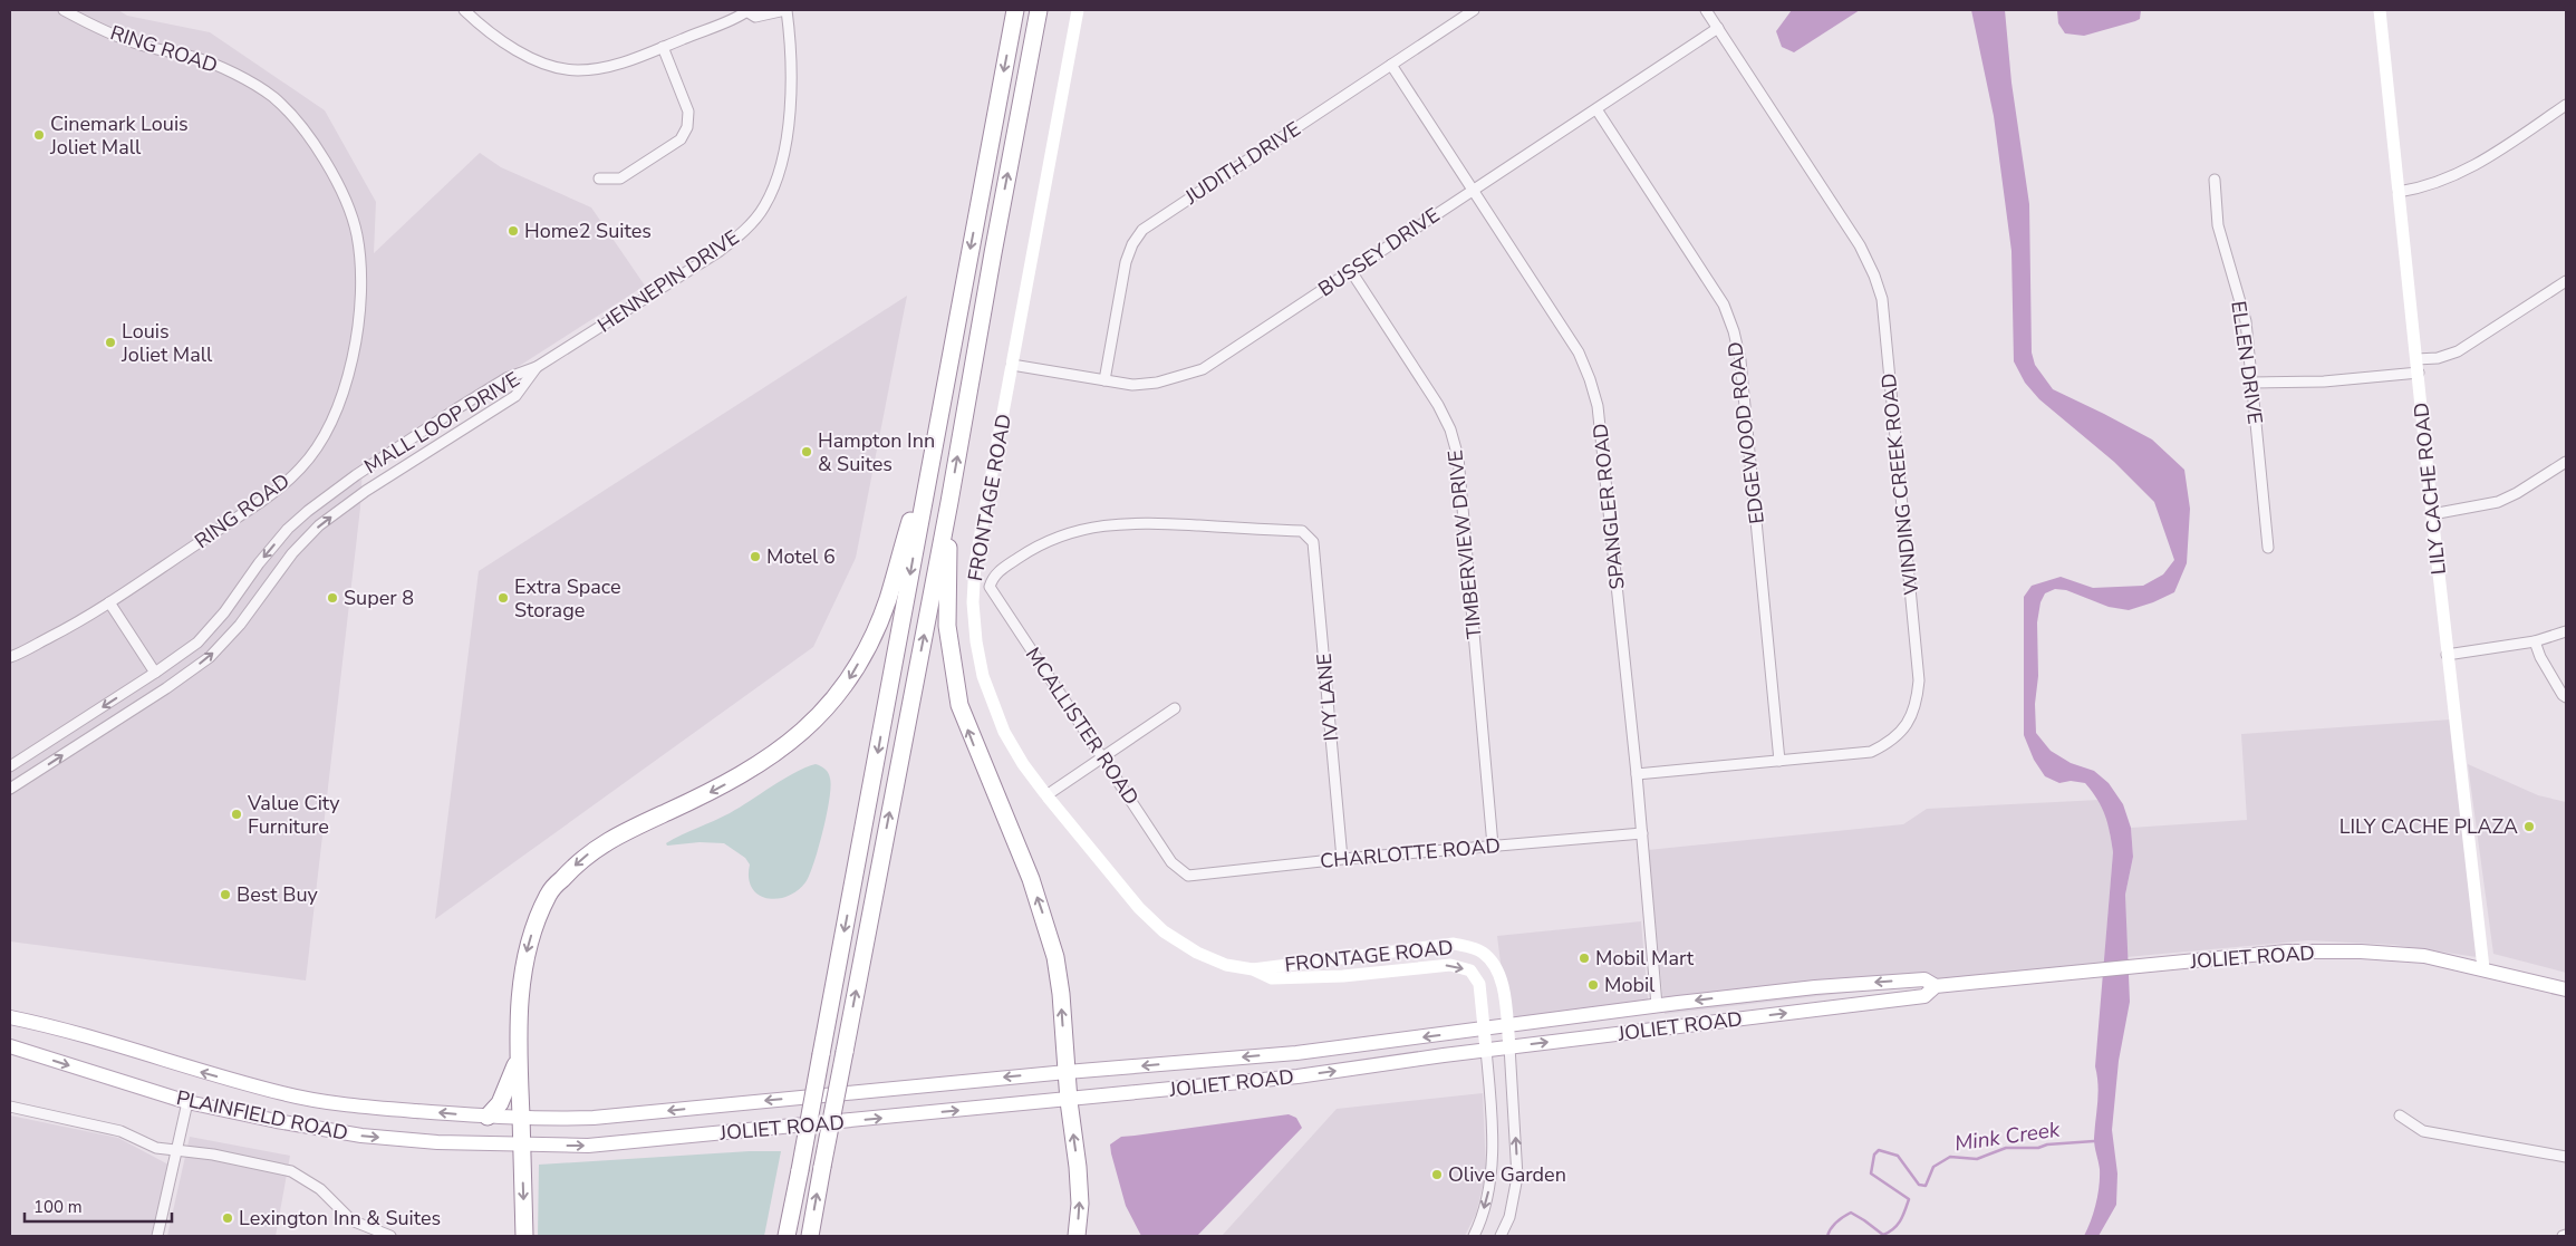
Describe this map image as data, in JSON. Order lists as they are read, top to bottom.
{
  "streets": {
    "main road": ["JOLIET ROAD", "PLAINFIELD ROAD"],
    "street": [
      "RING ROAD",
      "JUDITH DRIVE",
      "BUSSEY DRIVE",
      "HENNEPIN DRIVE",
      "ELLEN DRIVE",
      "MALL LOOP DRIVE",
      "EDGEWOOD ROAD",
      "WINDING CREEK ROAD",
      "LILY CACHE ROAD",
      "FRONTAGE ROAD",
      "SPANGLER ROAD",
      "TIMBERVIEW DRIVE",
      "IVY LANE",
      "MCALLISTER ROAD",
      "CHARLOTTE ROAD"
    ]
  },
  "crossings": [
    ["JUDITH DRIVE", "BUSSEY DRIVE"],
    ["JUDITH DRIVE", "SPANGLER ROAD"],
    ["BUSSEY DRIVE", "EDGEWOOD ROAD"],
    ["BUSSEY DRIVE", "WINDING CREEK ROAD"],
    ["BUSSEY DRIVE", "FRONTAGE ROAD"],
    ["BUSSEY DRIVE", "SPANGLER ROAD"],
    ["BUSSEY DRIVE", "TIMBERVIEW DRIVE"],
    ["HENNEPIN DRIVE", "MALL LOOP DRIVE"],
    ["EDGEWOOD ROAD", "WINDING CREEK ROAD"],
    ["WINDING CREEK ROAD", "SPANGLER ROAD"],
    ["LILY CACHE ROAD", "JOLIET ROAD"],
    ["FRONTAGE ROAD", "JOLIET ROAD"],
    ["SPANGLER ROAD", "CHARLOTTE ROAD"],
    ["SPANGLER ROAD", "JOLIET ROAD"],
    ["TIMBERVIEW DRIVE", "CHARLOTTE ROAD"],
    ["IVY LANE", "MCALLISTER ROAD"],
    ["IVY LANE", "CHARLOTTE ROAD"],
    ["MCALLISTER ROAD", "CHARLOTTE ROAD"],
    ["JOLIET ROAD", "PLAINFIELD ROAD"]
  ],
  "water": ["Mink Creek"],
  "places": [
    "Cinemark Louis Joliet Mall",
    "Home2 Suites",
    "Louis Joliet Mall",
    "Hampton Inn & Suites",
    "Motel 6",
    "Super 8",
    "Extra Space Storage",
    "Value City Furniture",
    "LILY CACHE PLAZA",
    "Best Buy",
    "Mobil Mart",
    "Mobil",
    "Olive Garden",
    "Lexington Inn & Suites"
  ],
  "scale_bar": "100 m"
}
